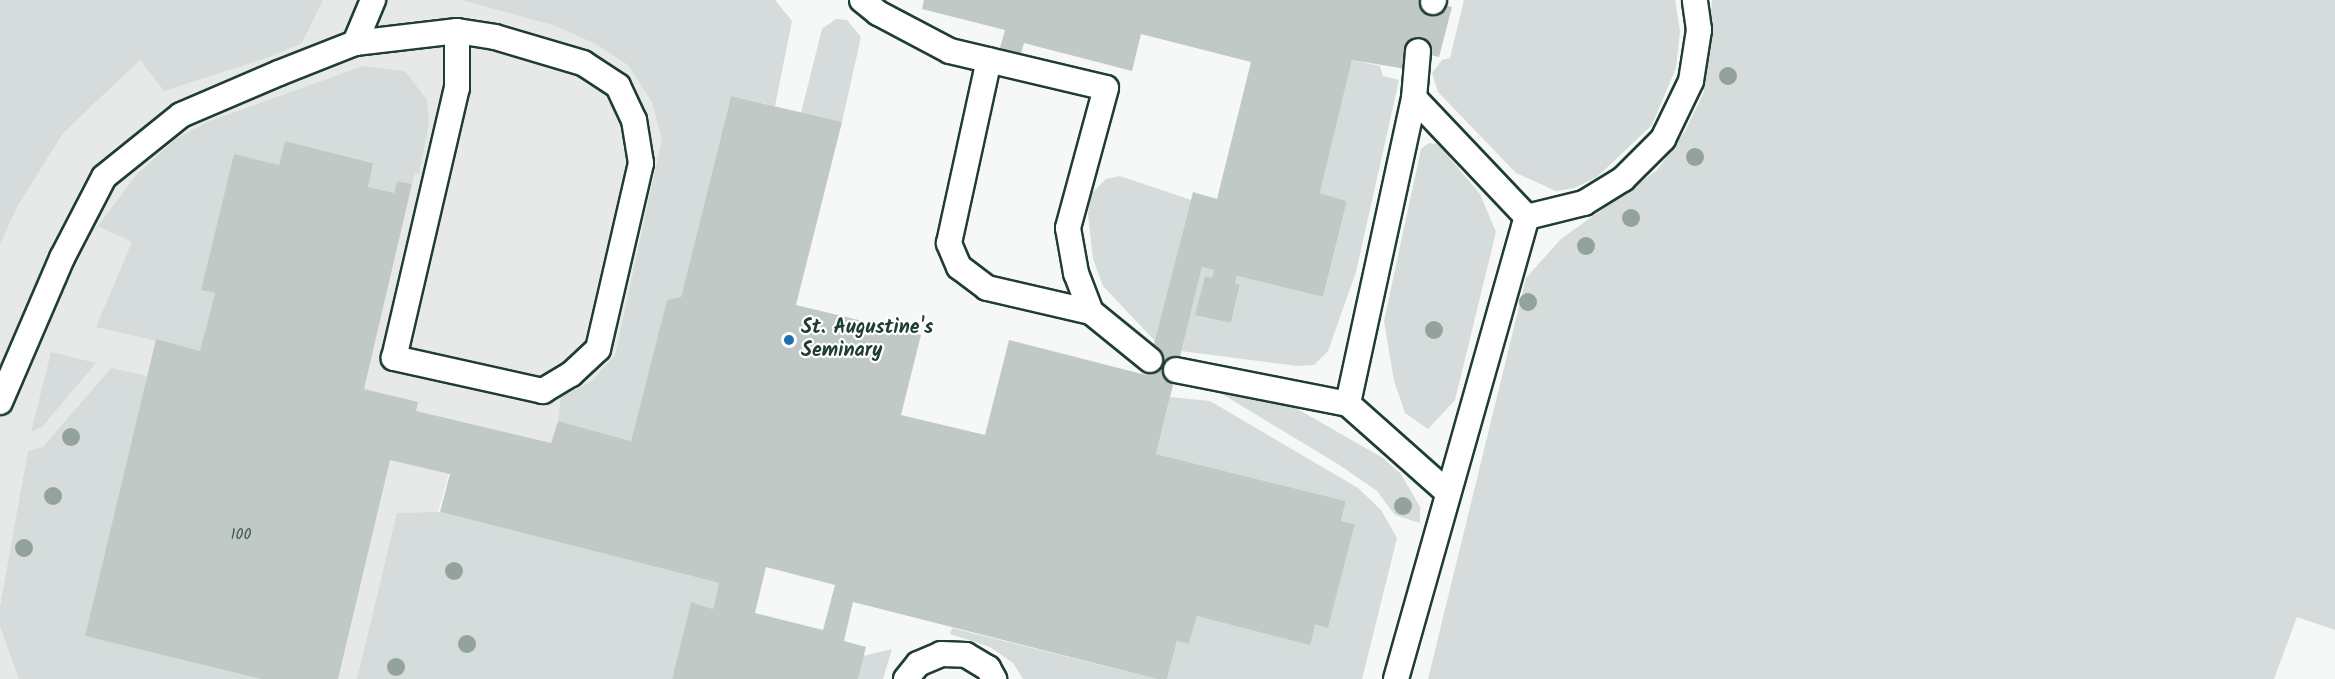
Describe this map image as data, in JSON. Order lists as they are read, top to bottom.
{
  "places": ["St. Augustine's Seminary"],
  "house_numbers": ["100"]
}
